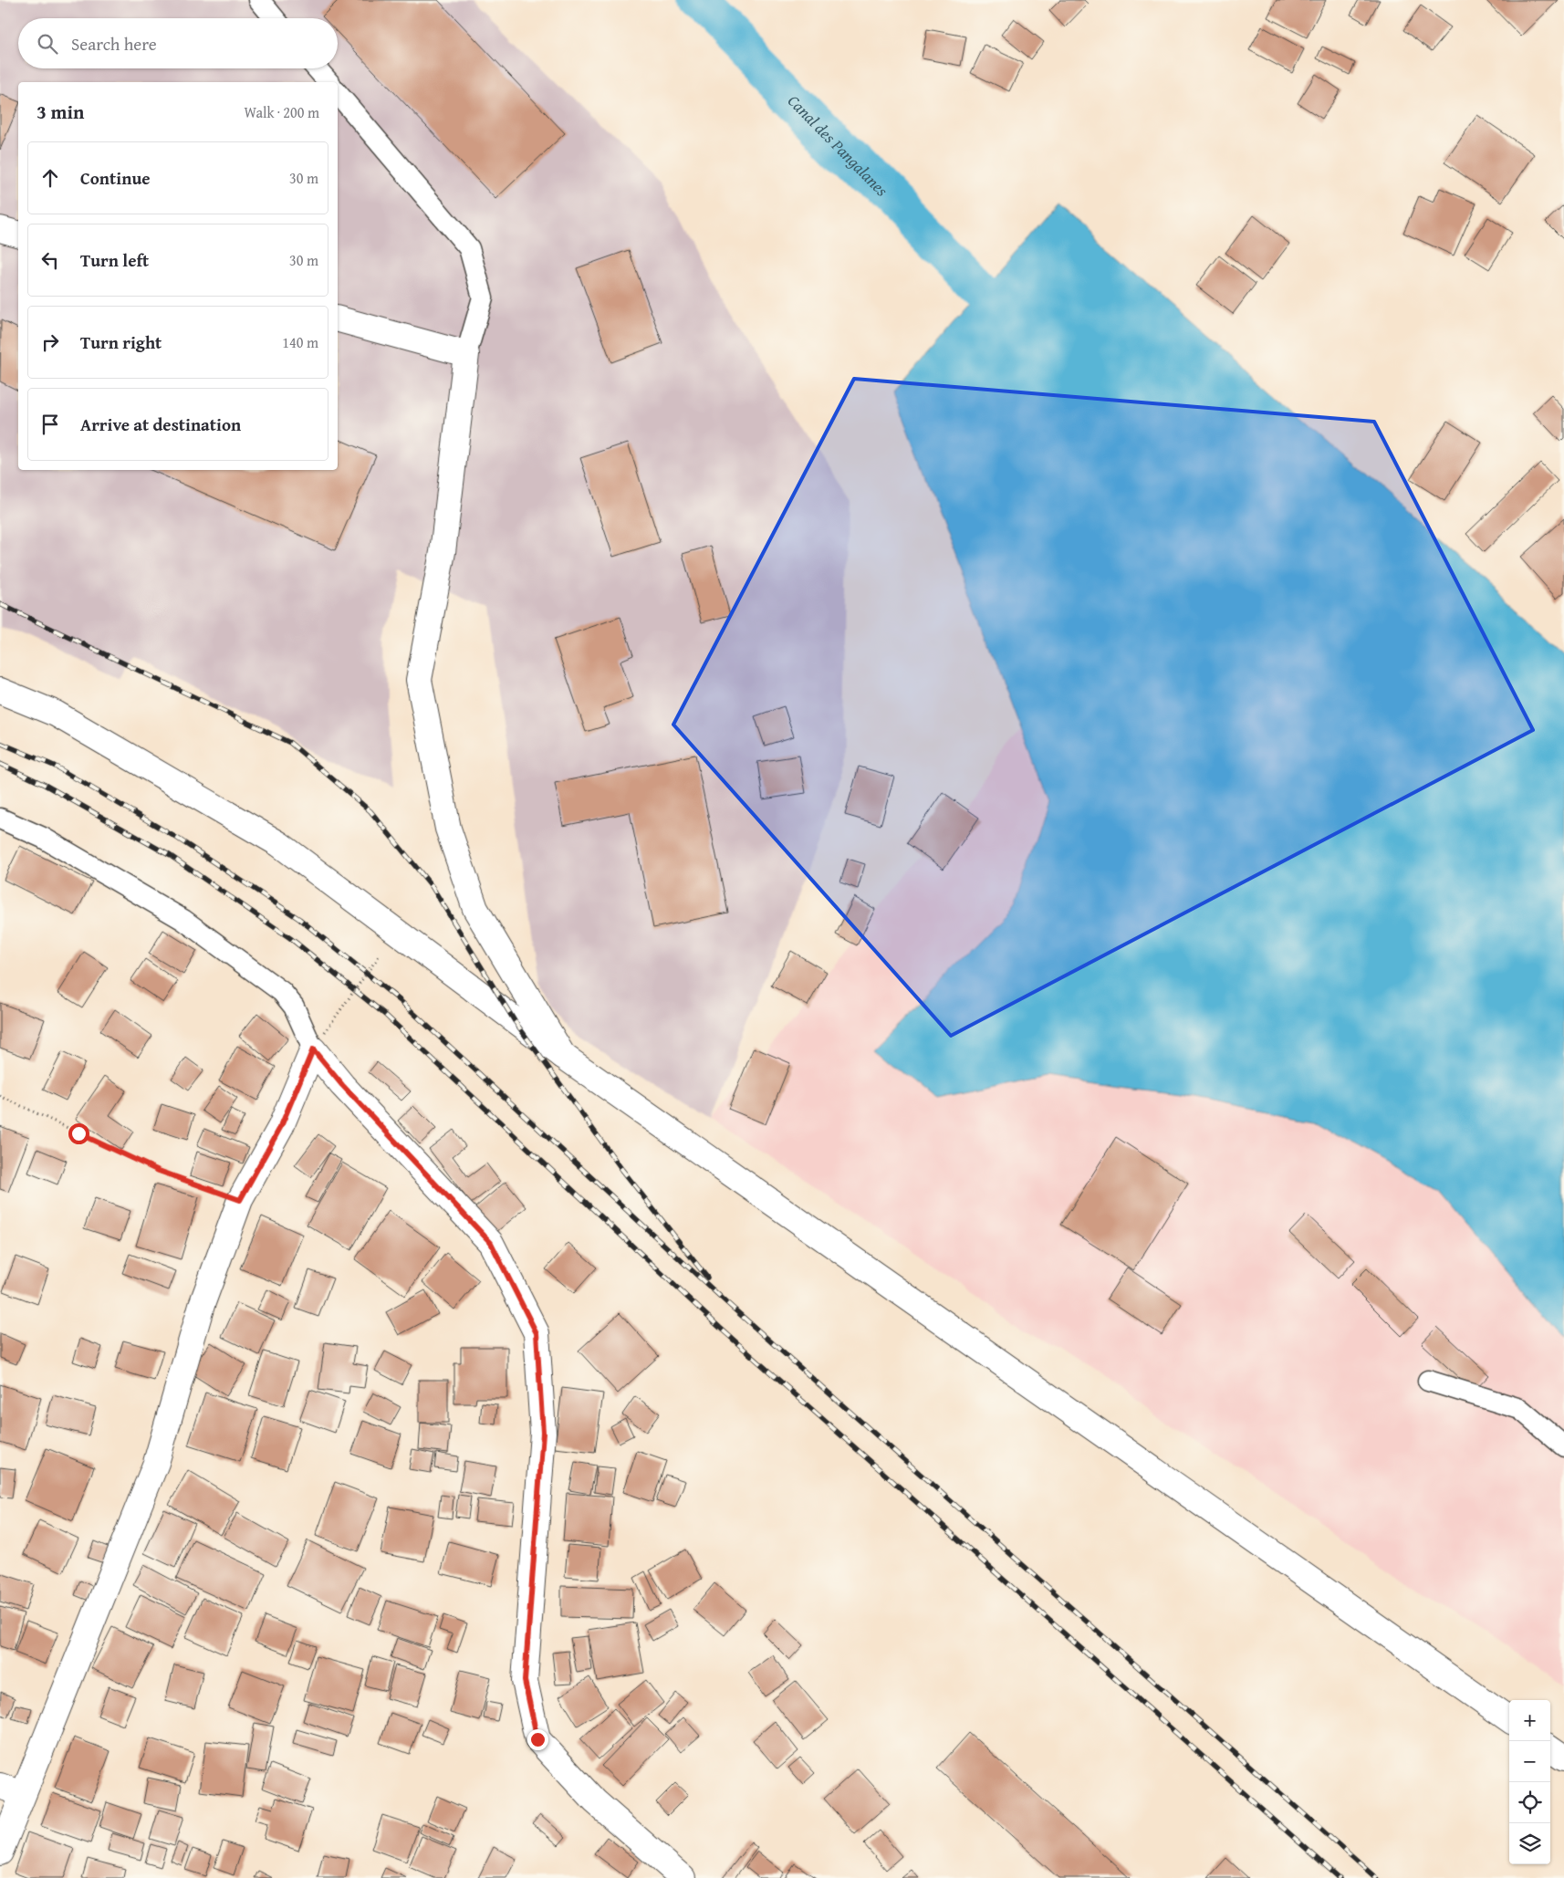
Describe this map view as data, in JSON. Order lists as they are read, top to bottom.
{
  "water": ["Canal des Pangalanes"],
  "page": {
    "search": "Search here",
    "heading": ["3 min", "Walk · 200 m"],
    "list": [
      ["Continue", "30 m"],
      ["Turn left", "30 m"],
      ["Turn right", "140 m"],
      "Arrive at destination"
    ],
    "map_buttons": ["+", "−"]
  }
}
